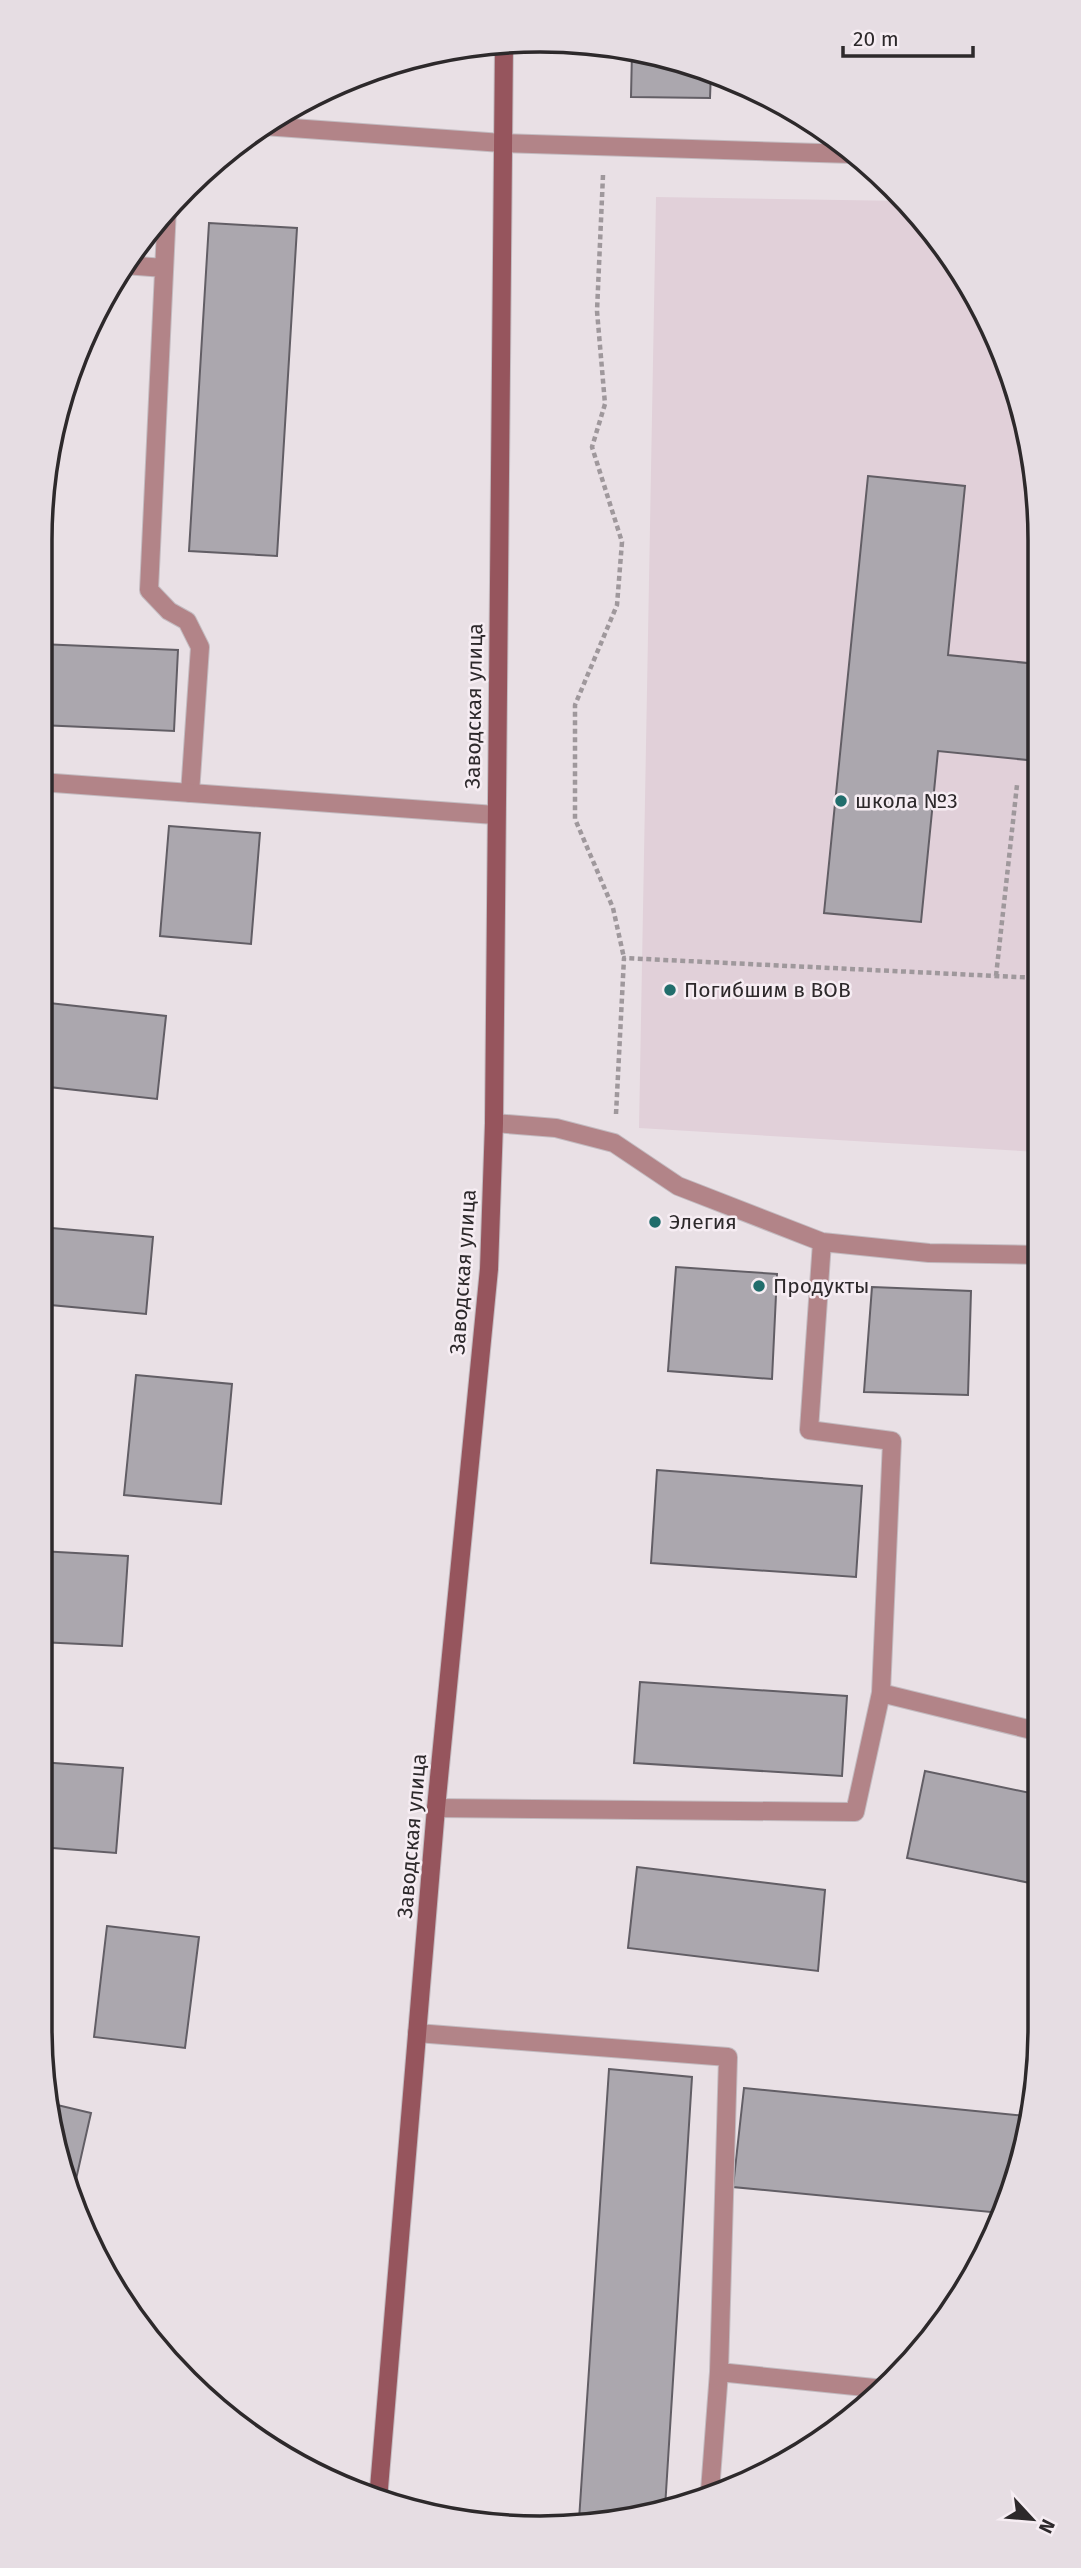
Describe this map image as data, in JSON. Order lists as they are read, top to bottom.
{
  "streets": {
    "main road": ["Заводская улица"]
  },
  "places": [
    "школа №3",
    "Погибшим в ВОВ",
    "Элегия",
    "Продукты"
  ],
  "scale_bar": "20 m",
  "north": "bottom right"
}
